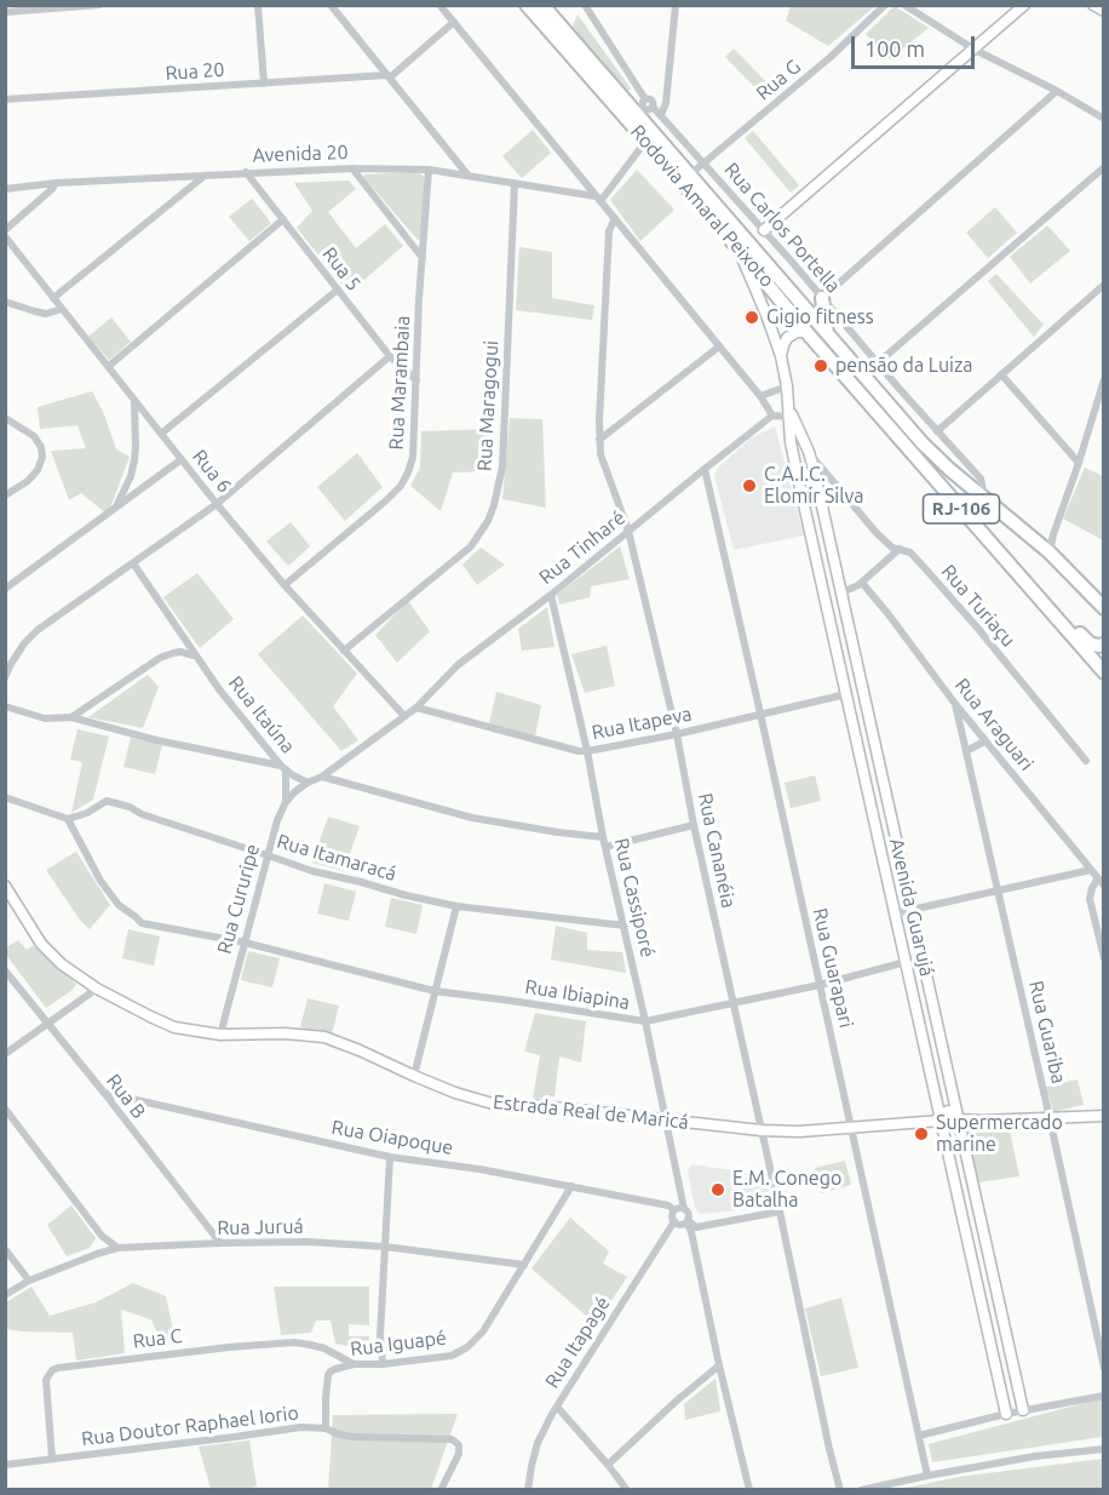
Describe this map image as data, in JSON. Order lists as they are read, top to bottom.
{
  "streets": {
    "highway": ["Rodovia Amaral Peixoto", "RJ-106"],
    "street": [
      "Rua 20",
      "Rua G",
      "Avenida 20",
      "Rua Carlos Portella",
      "Rua 5",
      "Rua Marambaia",
      "Rua Maragogui",
      "Rua 6",
      "Rua Tinharé",
      "Rua Turiaçu",
      "Rua Itaúna",
      "Rua Itapeva",
      "Rua Araguari",
      "Rua Cananéia",
      "Rua Itamaracá",
      "Rua Cassiporé",
      "Rua Cururipe",
      "Avenida Guarujá",
      "Rua Guarapari",
      "Rua Ibiapina",
      "Rua Guariba",
      "Rua B",
      "Estrada Real de Maricá",
      "Rua Oiapoque",
      "Rua Juruá",
      "Rua C",
      "Rua Itapagé",
      "Rua Iguapé",
      "Rua Doutor Raphael Iorio"
    ]
  },
  "crossings": [
    ["Rua G", "Rodovia Amaral Peixoto"],
    ["Rua G", "Rua Carlos Portella"],
    ["Avenida 20", "Rua 5"],
    ["Avenida 20", "Rua Marambaia"],
    ["Avenida 20", "Rua Maragogui"],
    ["Rodovia Amaral Peixoto", "Rua Carlos Portella"],
    ["Rodovia Amaral Peixoto", "Avenida Guarujá"],
    ["Rua 5", "Rua Marambaia"],
    ["Rua Marambaia", "Rua 6"],
    ["Rua Maragogui", "Rua 6"],
    ["Rua Tinharé", "Rua Itapeva"],
    ["Rua Tinharé", "Rua Cananéia"],
    ["Rua Tinharé", "Rua Cassiporé"],
    ["Rua Tinharé", "Rua Guarapari"],
    ["Rua Turiaçu", "Avenida Guarujá"],
    ["Rua Itaúna", "Rua Cururipe"],
    ["Rua Itapeva", "Rua Cananéia"],
    ["Rua Itapeva", "Rua Cassiporé"],
    ["Rua Itapeva", "Avenida Guarujá"],
    ["Rua Itapeva", "Rua Guarapari"],
    ["Rua Araguari", "Rua Guariba"],
    ["Rua Cananéia", "Rua Ibiapina"],
    ["Rua Cananéia", "Estrada Real de Maricá"],
    ["Rua Itamaracá", "Rua Cassiporé"],
    ["Rua Itamaracá", "Rua Cururipe"],
    ["Rua Itamaracá", "Rua Ibiapina"],
    ["Rua Cassiporé", "Rua Ibiapina"],
    ["Rua Cassiporé", "Estrada Real de Maricá"],
    ["Rua Cassiporé", "Rua Oiapoque"],
    ["Rua Cassiporé", "Rua Itapagé"],
    ["Rua Cururipe", "Rua Ibiapina"],
    ["Rua Cururipe", "Estrada Real de Maricá"],
    ["Avenida Guarujá", "Rua Ibiapina"],
    ["Avenida Guarujá", "Estrada Real de Maricá"],
    ["Rua Guarapari", "Rua Ibiapina"],
    ["Rua Guarapari", "Estrada Real de Maricá"],
    ["Rua Guariba", "Estrada Real de Maricá"],
    ["Rua B", "Rua Oiapoque"],
    ["Rua B", "Rua Juruá"],
    ["Rua Oiapoque", "Rua Itapagé"],
    ["Rua Oiapoque", "Rua Iguapé"],
    ["Rua Juruá", "Rua Iguapé"],
    ["Rua C", "Rua Iguapé"],
    ["Rua C", "Rua Doutor Raphael Iorio"],
    ["Rua Iguapé", "Rua Doutor Raphael Iorio"]
  ],
  "places": [
    "Gigio fitness",
    "pensão da Luiza",
    "C.A.I.C. Elomir Silva",
    "Supermercado marine",
    "E.M. Conego Batalha"
  ],
  "scale_bar": "100 m"
}
